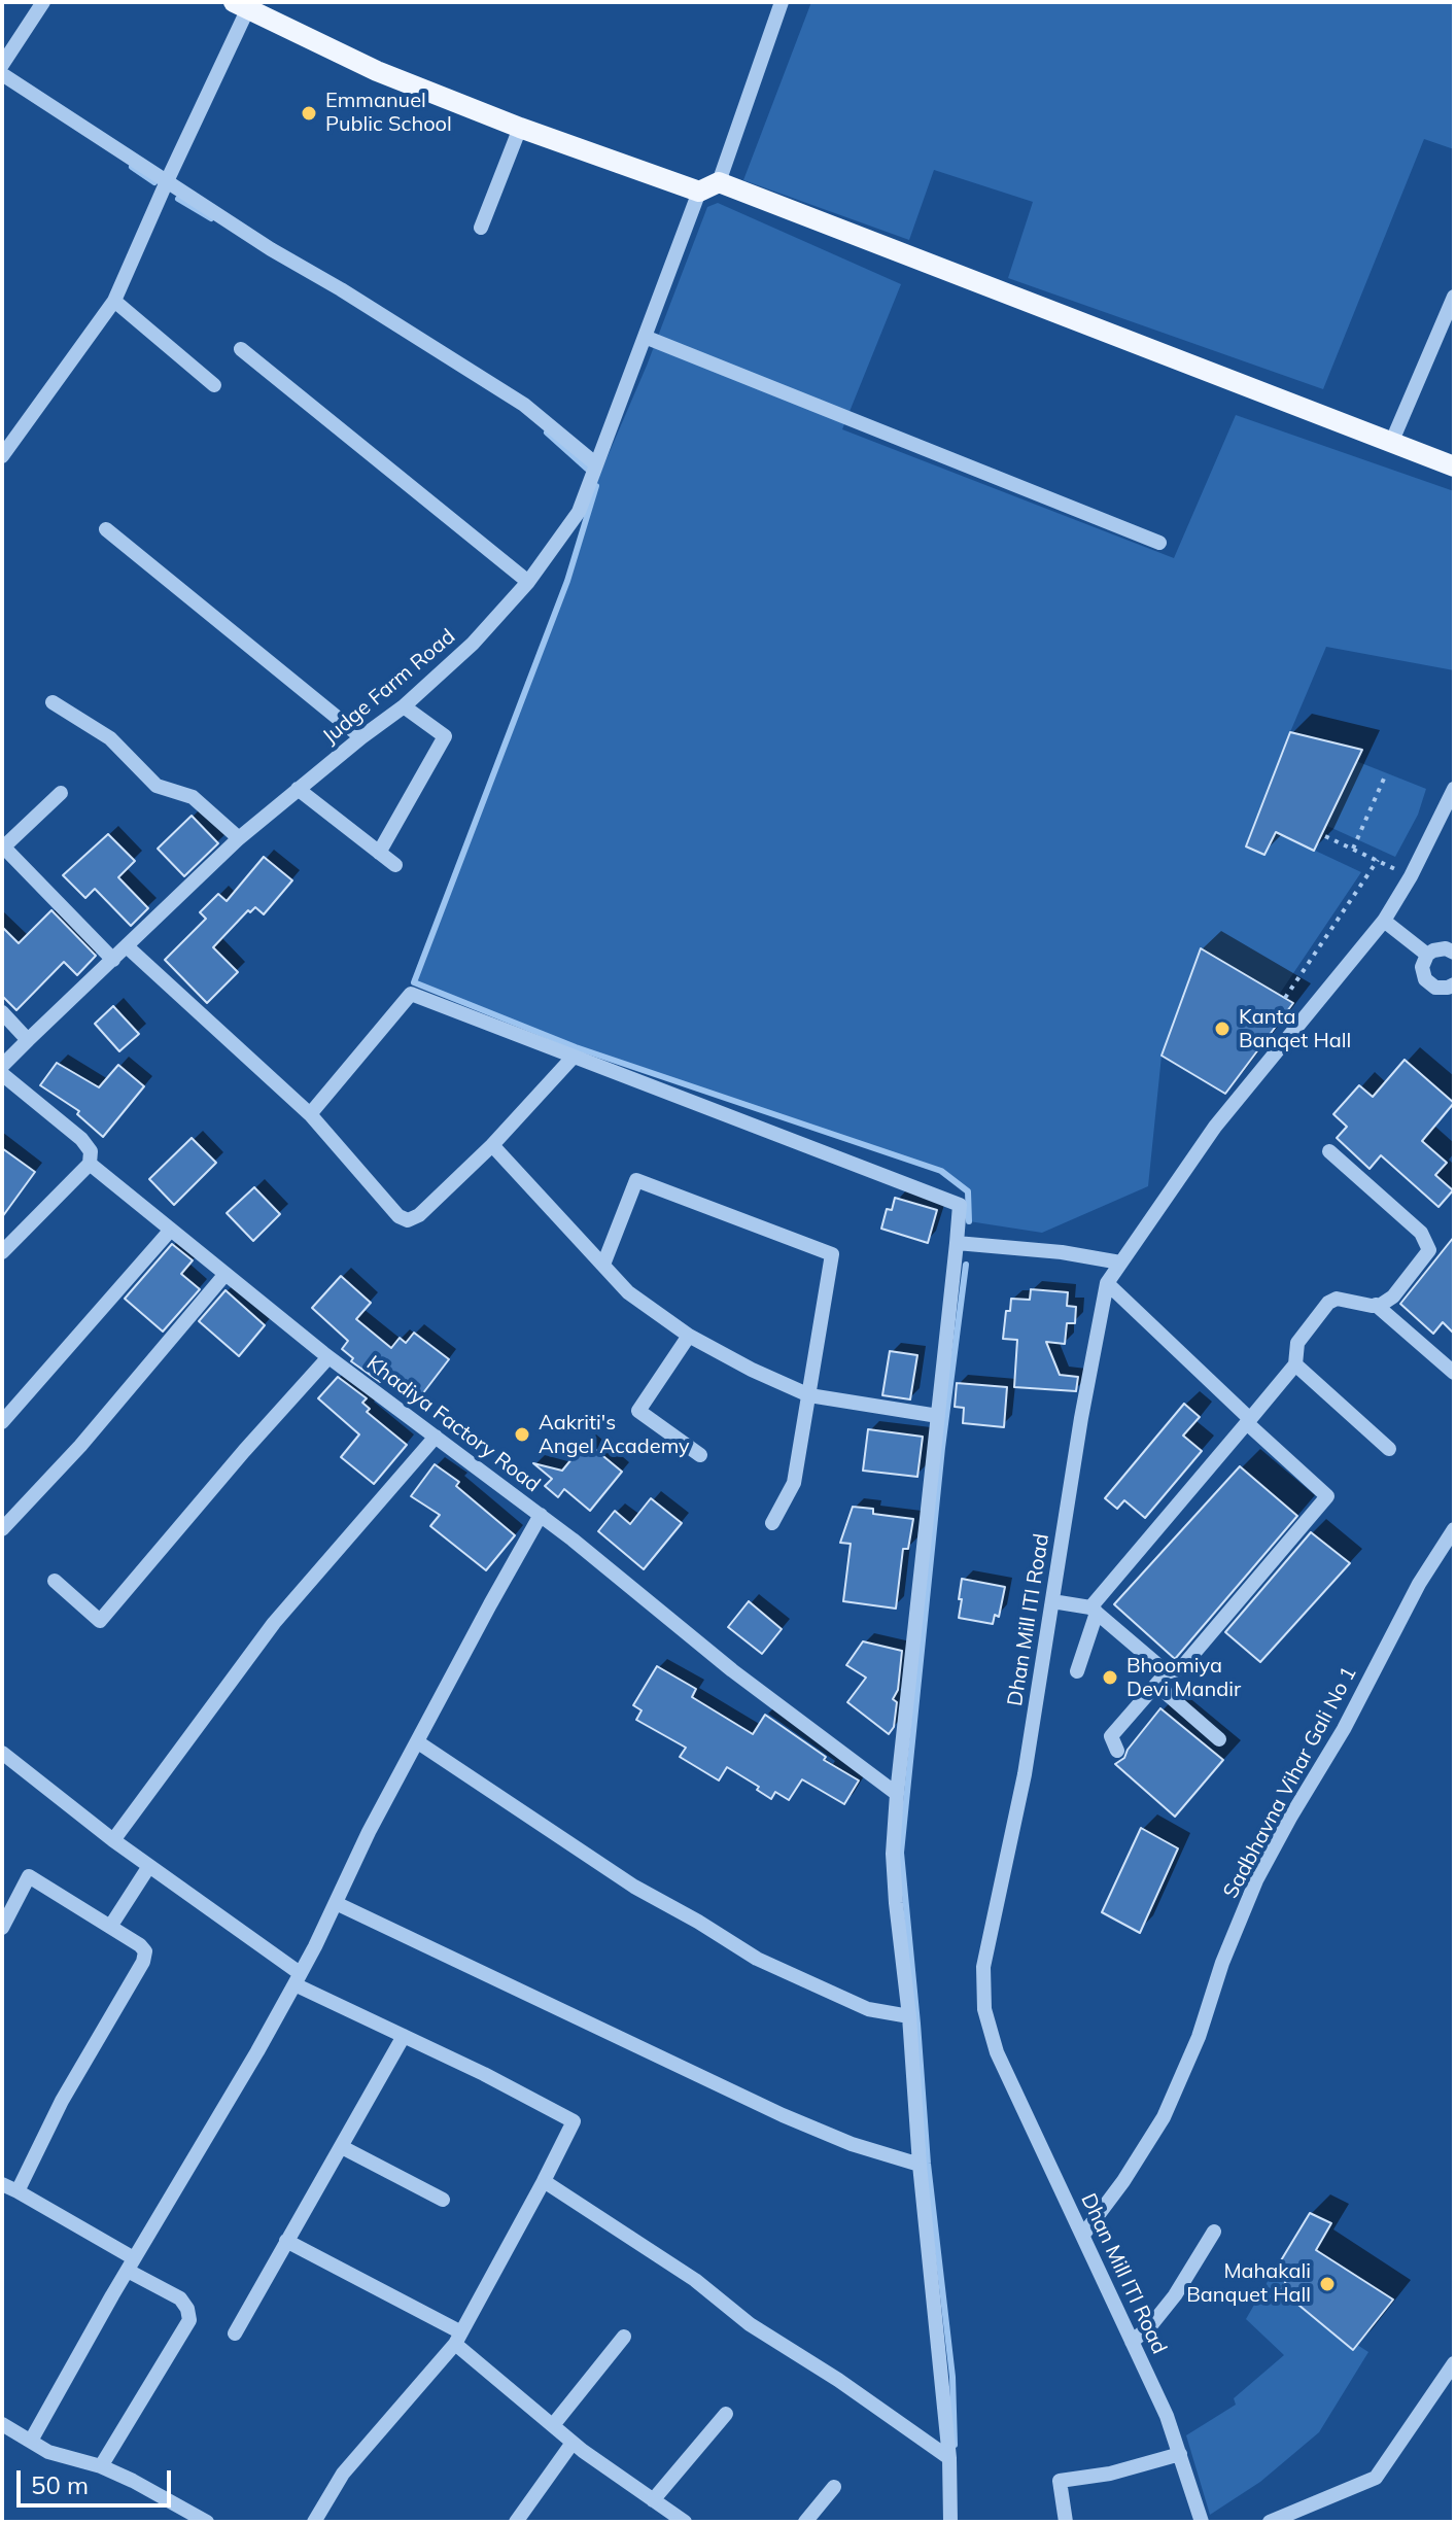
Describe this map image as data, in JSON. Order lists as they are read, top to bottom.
{
  "streets": {
    "street": [
      "Judge Farm Road",
      "Khadiya Factory Road",
      "Dhan Mill ITI Road",
      "Sadbhavna Vihar Gali No 1"
    ]
  },
  "crossings": [
    ["Dhan Mill ITI Road", "Sadbhavna Vihar Gali No 1"]
  ],
  "places": [
    "Emmanuel Public School",
    "Kanta Banqet Hall",
    "Aakriti's Angel Academy",
    "Bhoomiya Devi Mandir",
    "Mahakali Banquet Hall"
  ],
  "scale_bar": "50 m"
}
